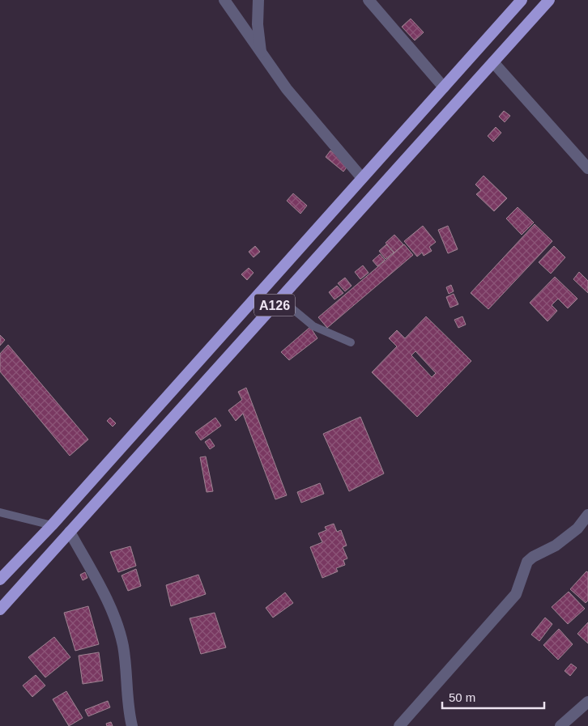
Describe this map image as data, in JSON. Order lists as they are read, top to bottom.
{
  "streets": {
    "highway": ["A126"]
  },
  "scale_bar": "50 m"
}
